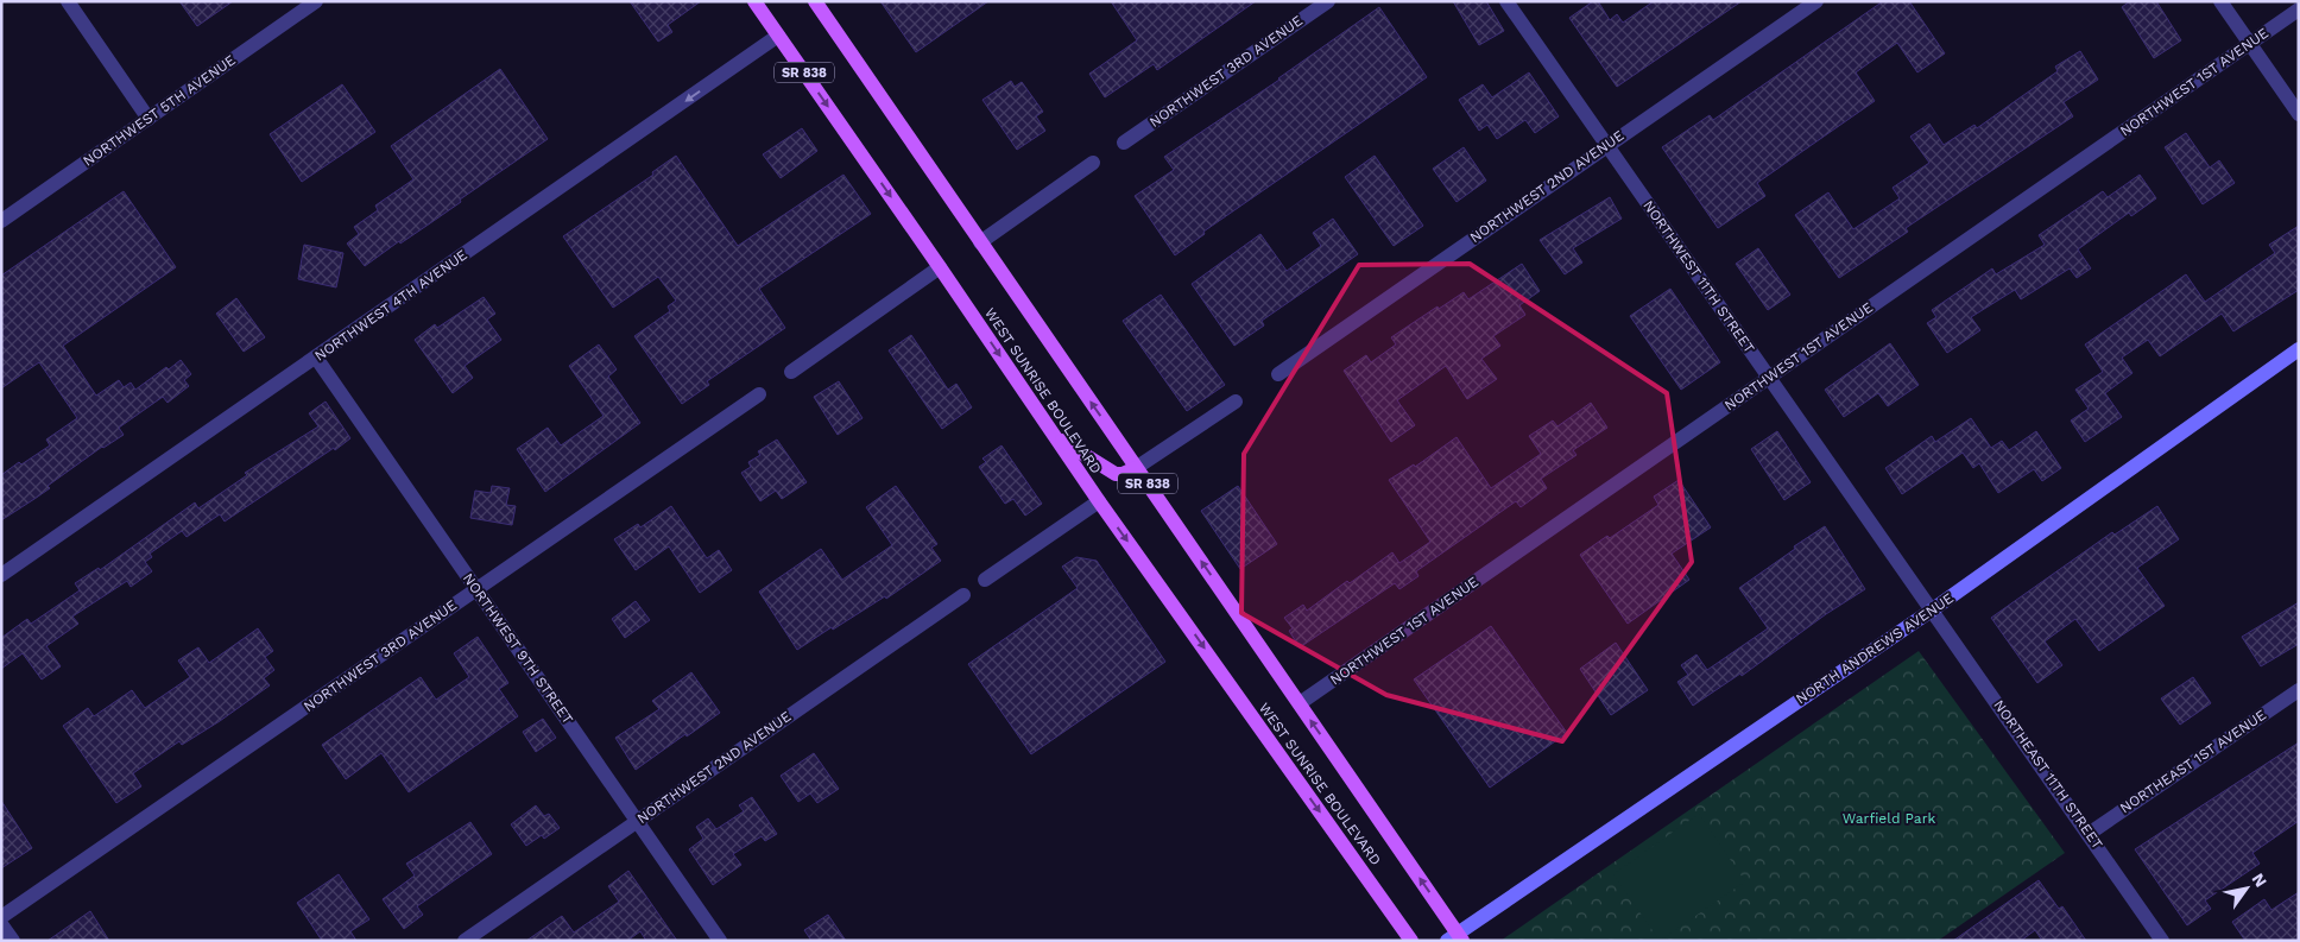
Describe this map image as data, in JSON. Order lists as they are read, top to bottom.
{
  "streets": {
    "main road": ["SR 838", "WEST SUNRISE BOULEVARD", "NORTH ANDREWS AVENUE"],
    "street": [
      "NORTHWEST 3RD AVENUE",
      "NORTHWEST 1ST AVENUE",
      "NORTHWEST 5TH AVENUE",
      "NORTHWEST 2ND AVENUE",
      "NORTHWEST 11TH STREET",
      "NORTHWEST 4TH AVENUE",
      "NORTHWEST 9TH STREET",
      "NORTHEAST 1ST AVENUE",
      "NORTHEAST 11TH STREET"
    ]
  },
  "crossings": [
    ["NORTHWEST 3RD AVENUE", "NORTHWEST 9TH STREET"],
    ["NORTHWEST 1ST AVENUE", "NORTHWEST 11TH STREET"],
    ["NORTHWEST 1ST AVENUE", "WEST SUNRISE BOULEVARD"],
    ["NORTHWEST 2ND AVENUE", "NORTHWEST 11TH STREET"],
    ["NORTHWEST 2ND AVENUE", "NORTHWEST 9TH STREET"],
    ["NORTHWEST 11TH STREET", "NORTH ANDREWS AVENUE"],
    ["NORTHWEST 11TH STREET", "NORTHEAST 11TH STREET"],
    ["NORTHWEST 4TH AVENUE", "WEST SUNRISE BOULEVARD"],
    ["NORTHWEST 4TH AVENUE", "NORTHWEST 9TH STREET"],
    ["WEST SUNRISE BOULEVARD", "NORTH ANDREWS AVENUE"],
    ["NORTH ANDREWS AVENUE", "NORTHEAST 11TH STREET"],
    ["NORTHEAST 1ST AVENUE", "NORTHEAST 11TH STREET"]
  ],
  "one_way": ["NORTHWEST 4TH AVENUE"],
  "parks": ["Warfield Park"],
  "north": "top right"
}
